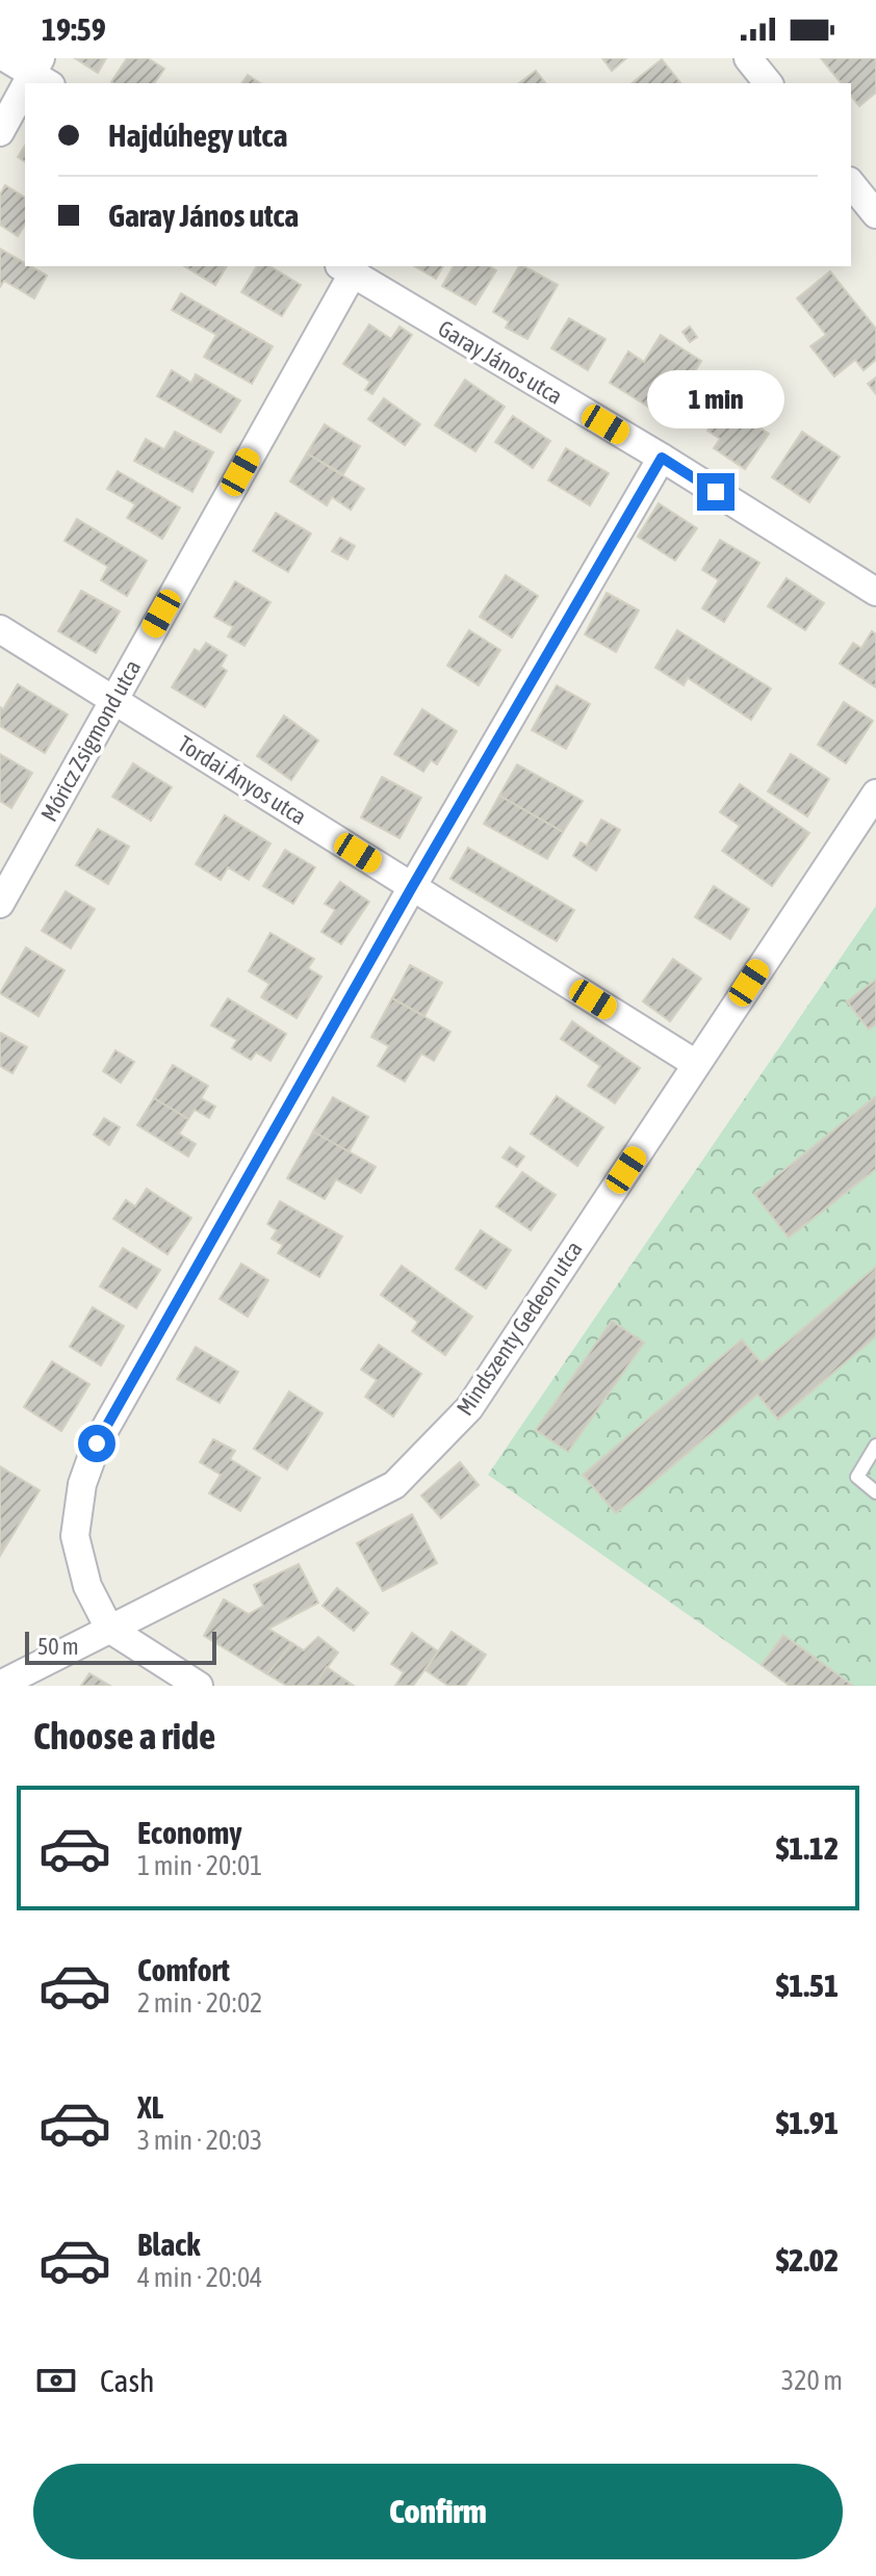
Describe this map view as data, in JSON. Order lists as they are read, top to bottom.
{
  "streets": {
    "street": [
      "Garay János utca",
      "Móricz Zsigmond utca",
      "Tordai Ányos utca",
      "Mindszenty Gedeon utca"
    ]
  },
  "crossings": [
    ["Garay János utca", "Móricz Zsigmond utca"],
    ["Móricz Zsigmond utca", "Tordai Ányos utca"],
    ["Tordai Ányos utca", "Mindszenty Gedeon utca"]
  ],
  "scale_bar": "50 m",
  "page": {
    "status": "19:59",
    "banner": ["Hajdúhegy utca", "Garay János utca"],
    "bubble": "1 min",
    "scale": "50 m",
    "heading": "Choose a ride",
    "list": [
      {
        "name": "Economy",
        "note": "1 min · 20:01",
        "value": "$1.12"
      },
      {
        "name": "Comfort",
        "note": "2 min · 20:02",
        "value": "$1.51"
      },
      {
        "name": "XL",
        "note": "3 min · 20:03",
        "value": "$1.91"
      },
      {
        "name": "Black",
        "note": "4 min · 20:04",
        "value": "$2.02"
      }
    ],
    "pay": ["Cash", "320 m"],
    "buttons": "Confirm"
  }
}
